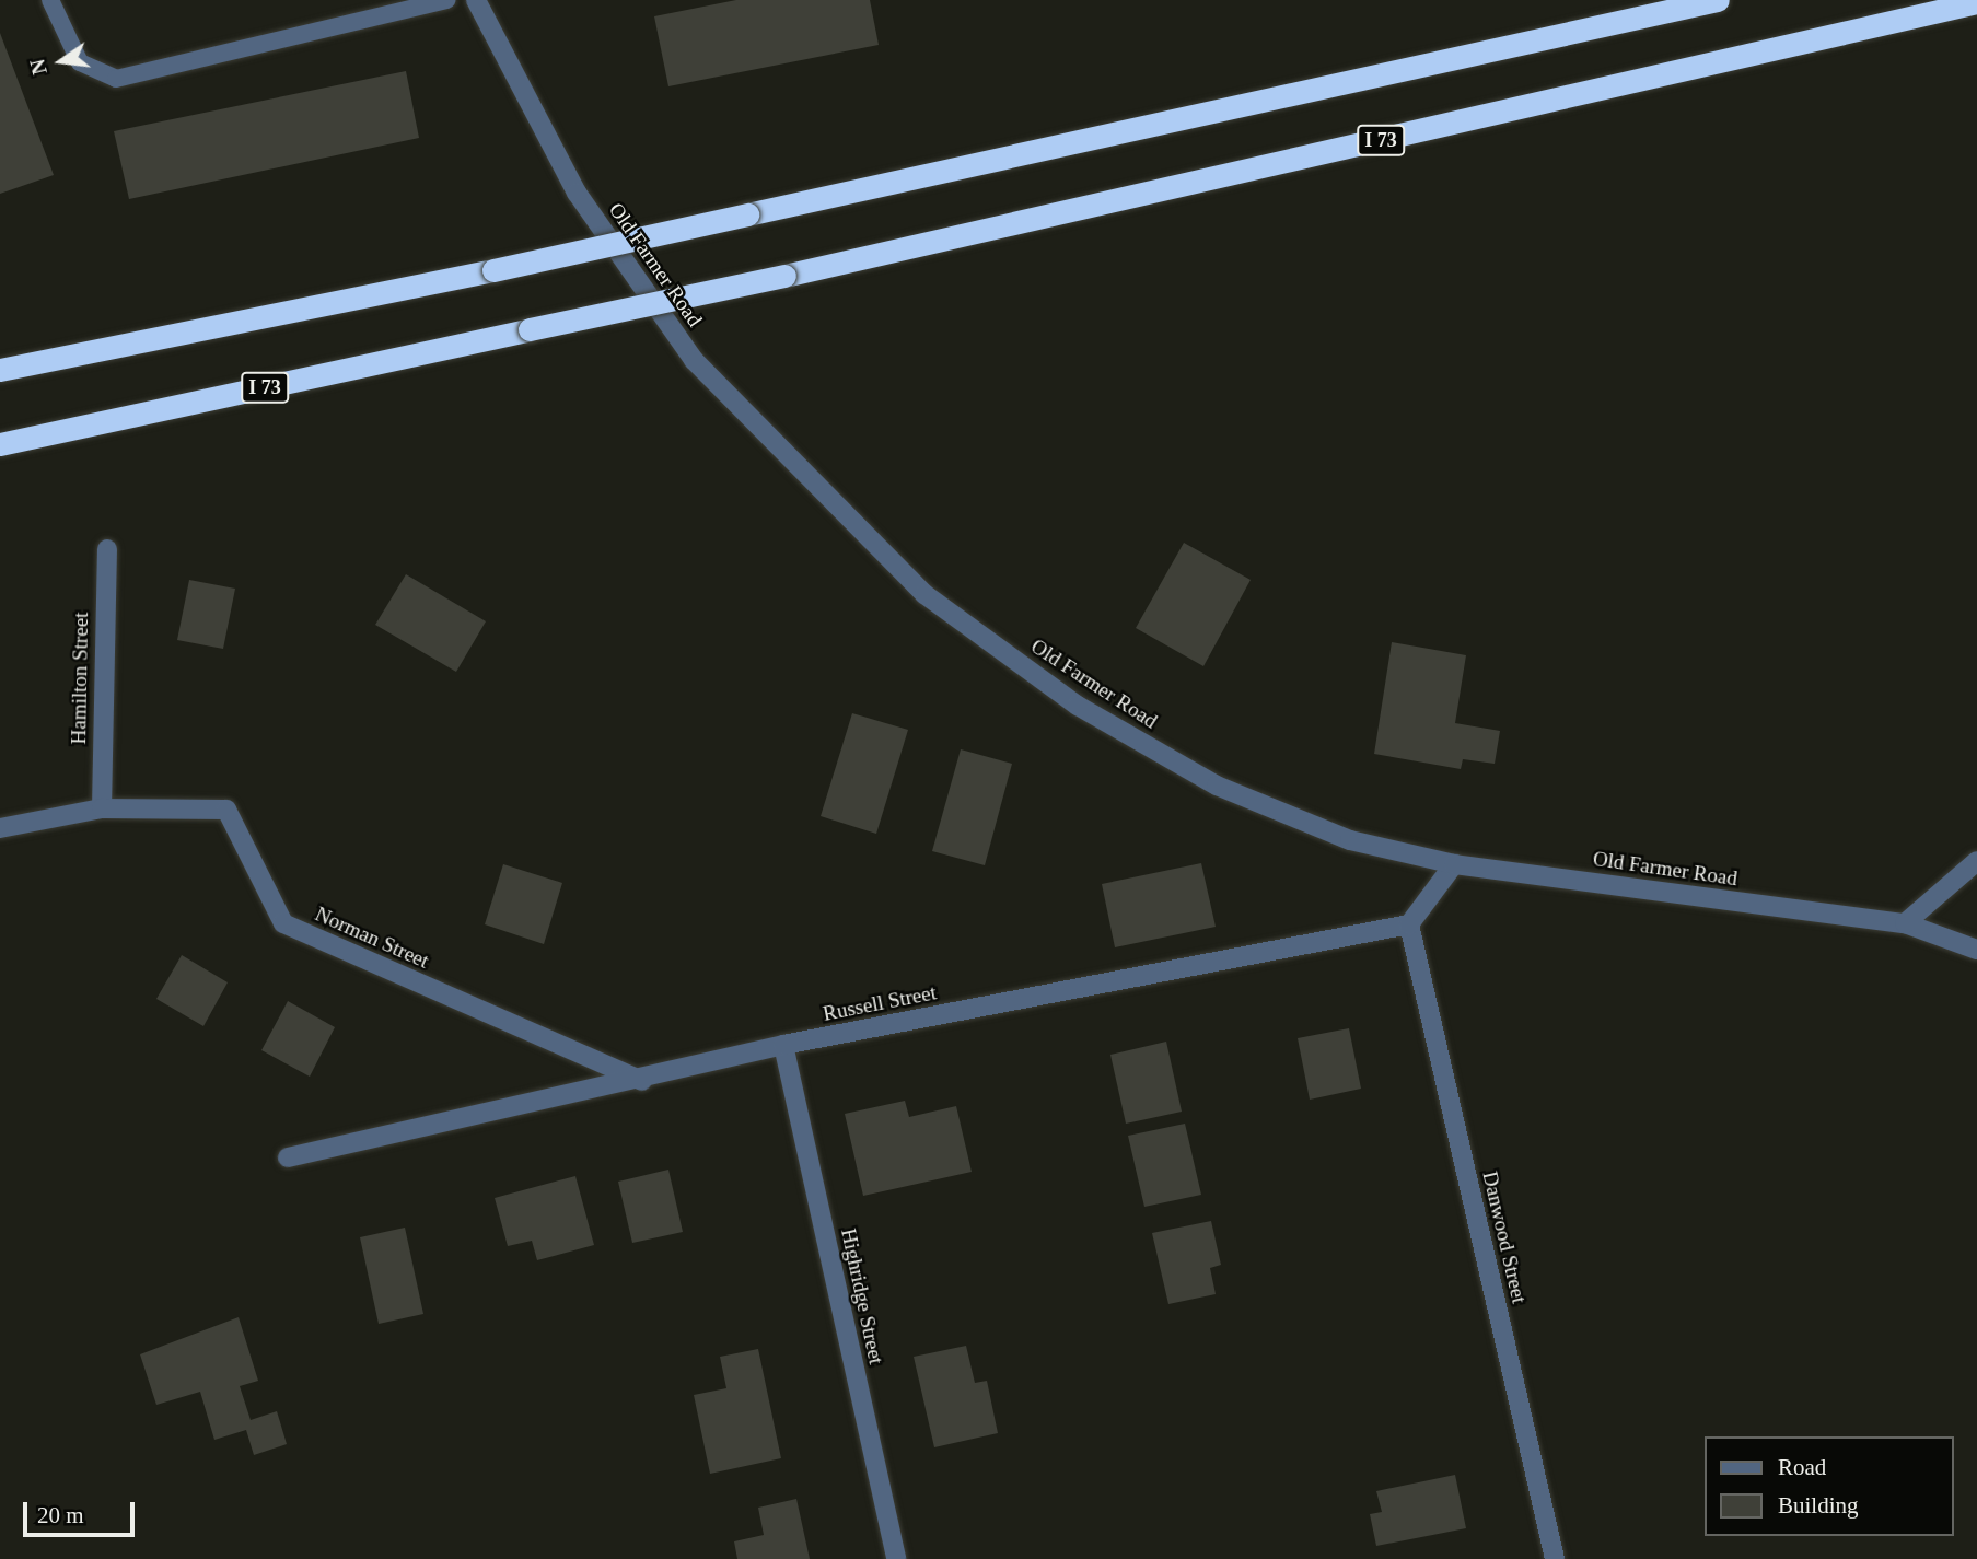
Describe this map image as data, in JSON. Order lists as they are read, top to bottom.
{
  "streets": {
    "highway": ["I 73"],
    "street": [
      "Old Farmer Road",
      "Hamilton Street",
      "Norman Street",
      "Russell Street",
      "Danwood Street",
      "Highridge Street"
    ]
  },
  "crossings": [
    ["Hamilton Street", "Norman Street"],
    ["Norman Street", "Russell Street"],
    ["Russell Street", "Danwood Street"],
    ["Russell Street", "Highridge Street"]
  ],
  "legend": ["Road", "Building"],
  "scale_bar": "20 m",
  "north": "left"
}
